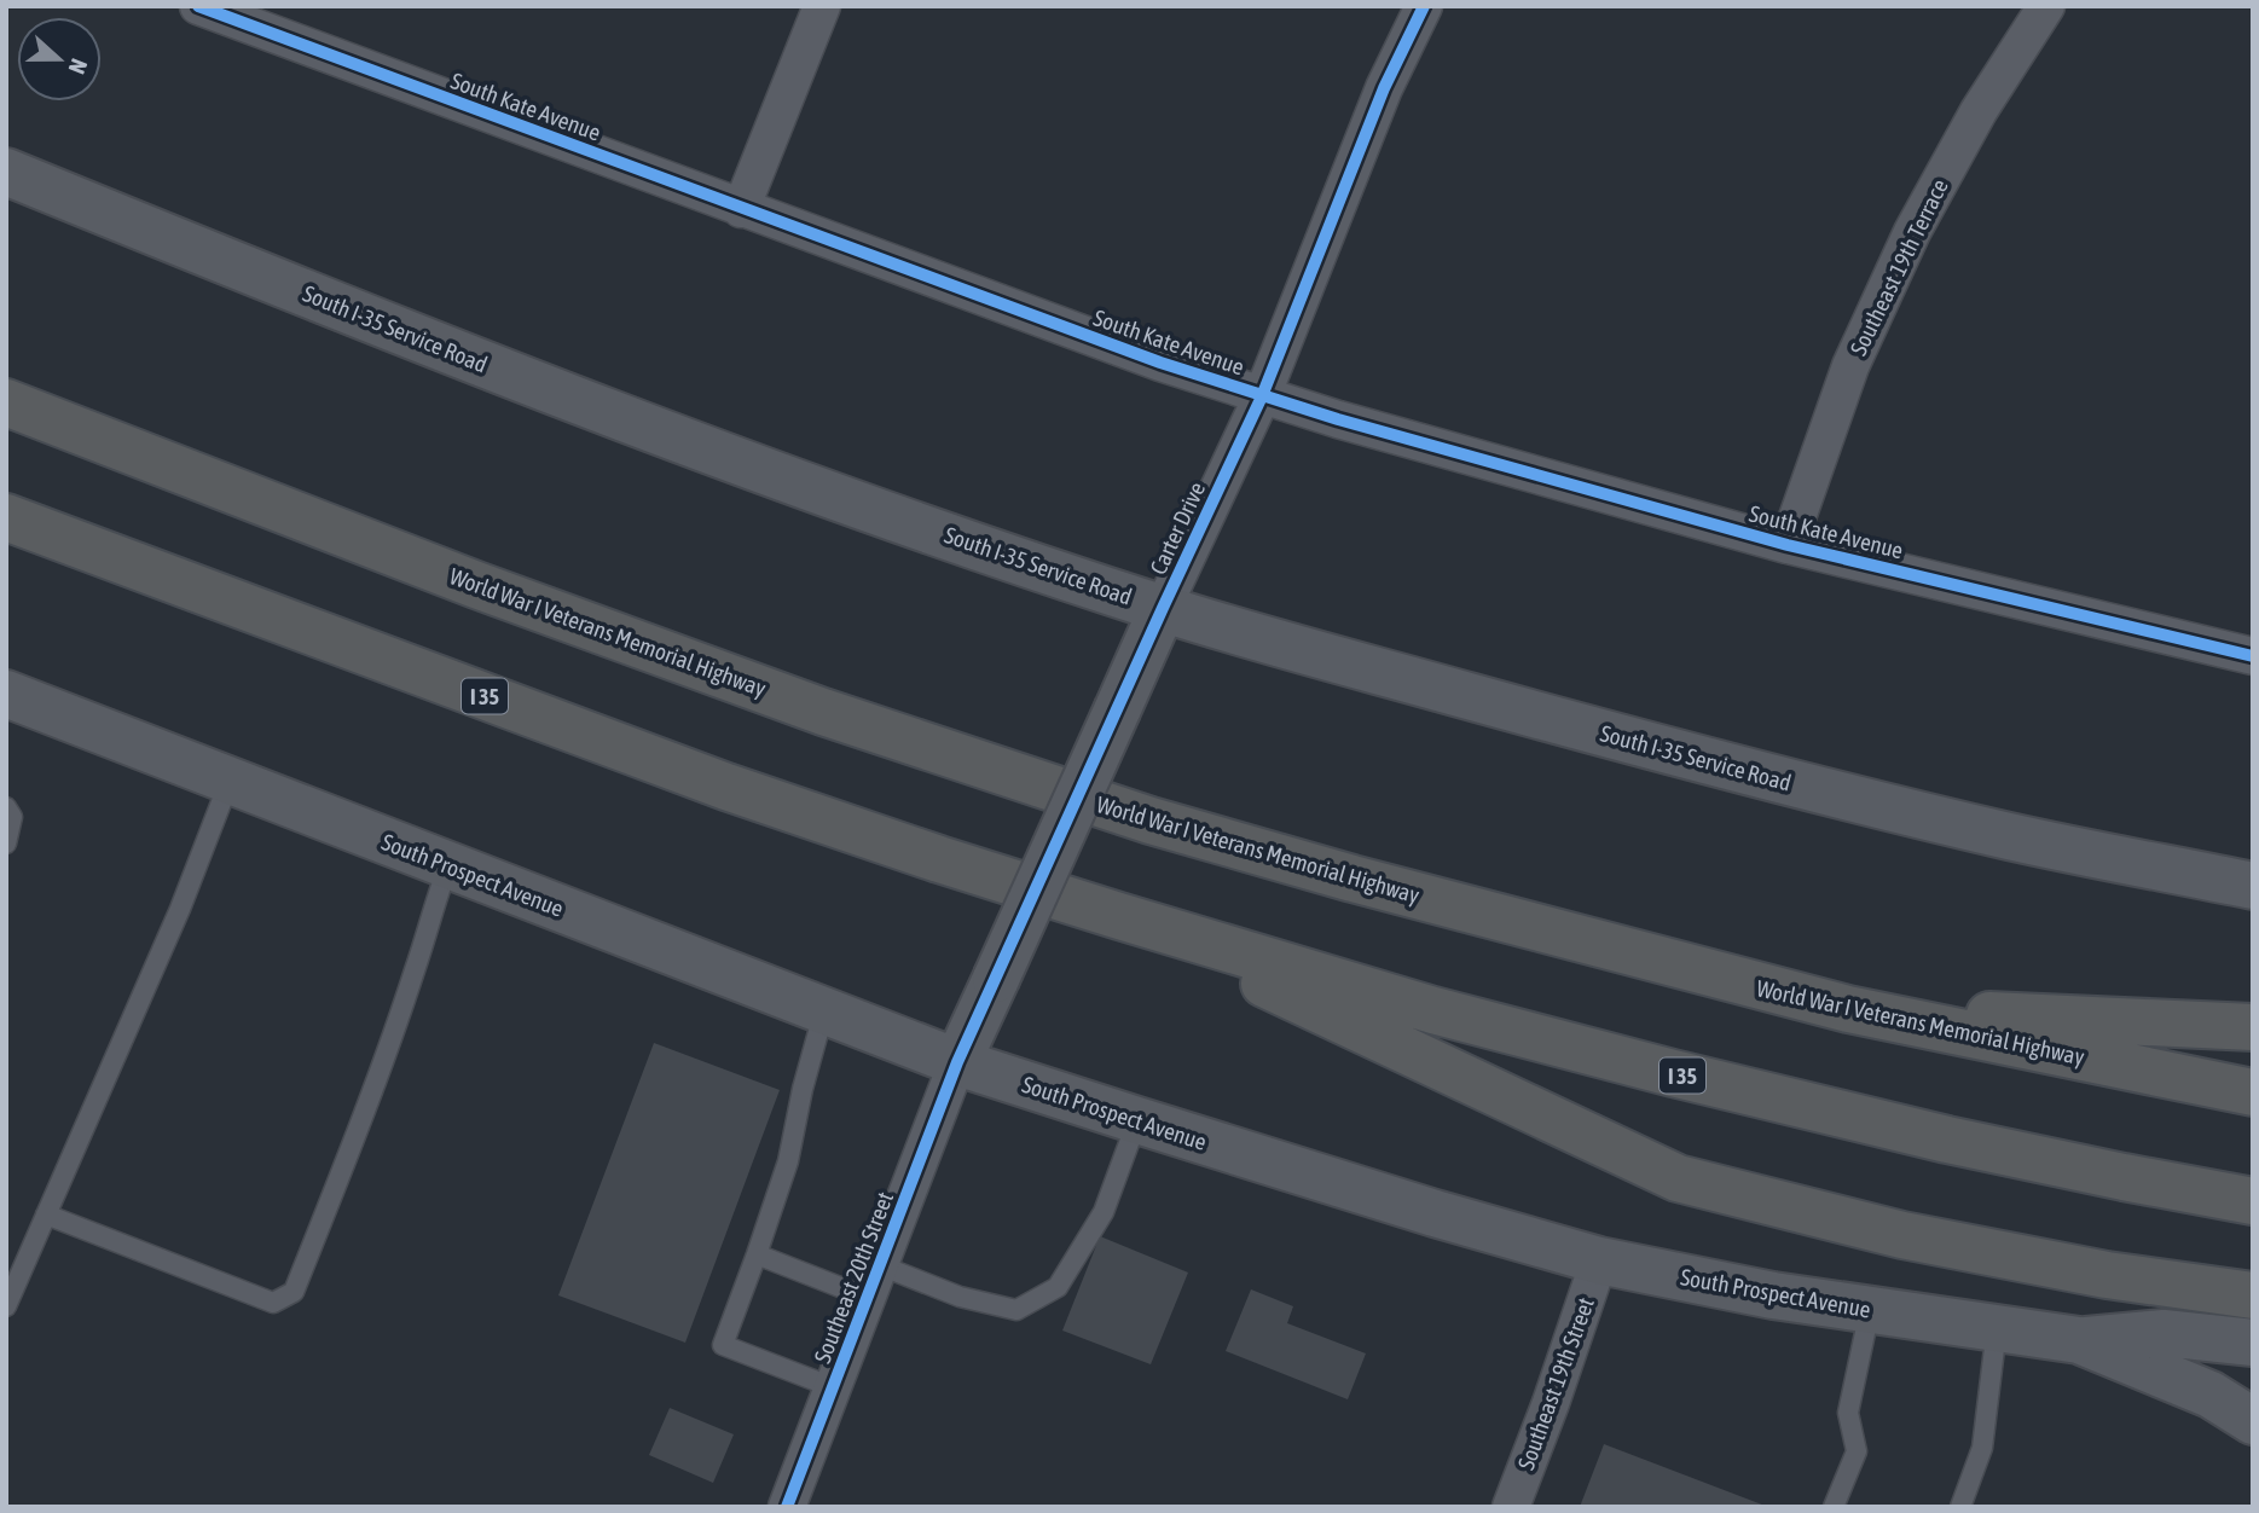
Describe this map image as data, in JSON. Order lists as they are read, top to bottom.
{
  "streets": {
    "highway": ["World War I Veterans Memorial Highway", "I 35"],
    "main road": ["South I-35 Service Road", "Carter Drive", "South Prospect Avenue"],
    "street": [
      "South Kate Avenue",
      "Southeast 19th Terrace",
      "Southeast 20th Street",
      "Southeast 19th Street"
    ]
  },
  "crossings": [
    ["South Kate Avenue", "Southeast 19th Terrace"],
    ["South Kate Avenue", "Carter Drive"],
    ["South I-35 Service Road", "Carter Drive"],
    ["Carter Drive", "South Prospect Avenue"],
    ["Carter Drive", "Southeast 20th Street"],
    ["South Prospect Avenue", "Southeast 20th Street"],
    ["South Prospect Avenue", "Southeast 19th Street"]
  ],
  "north": "right"
}
